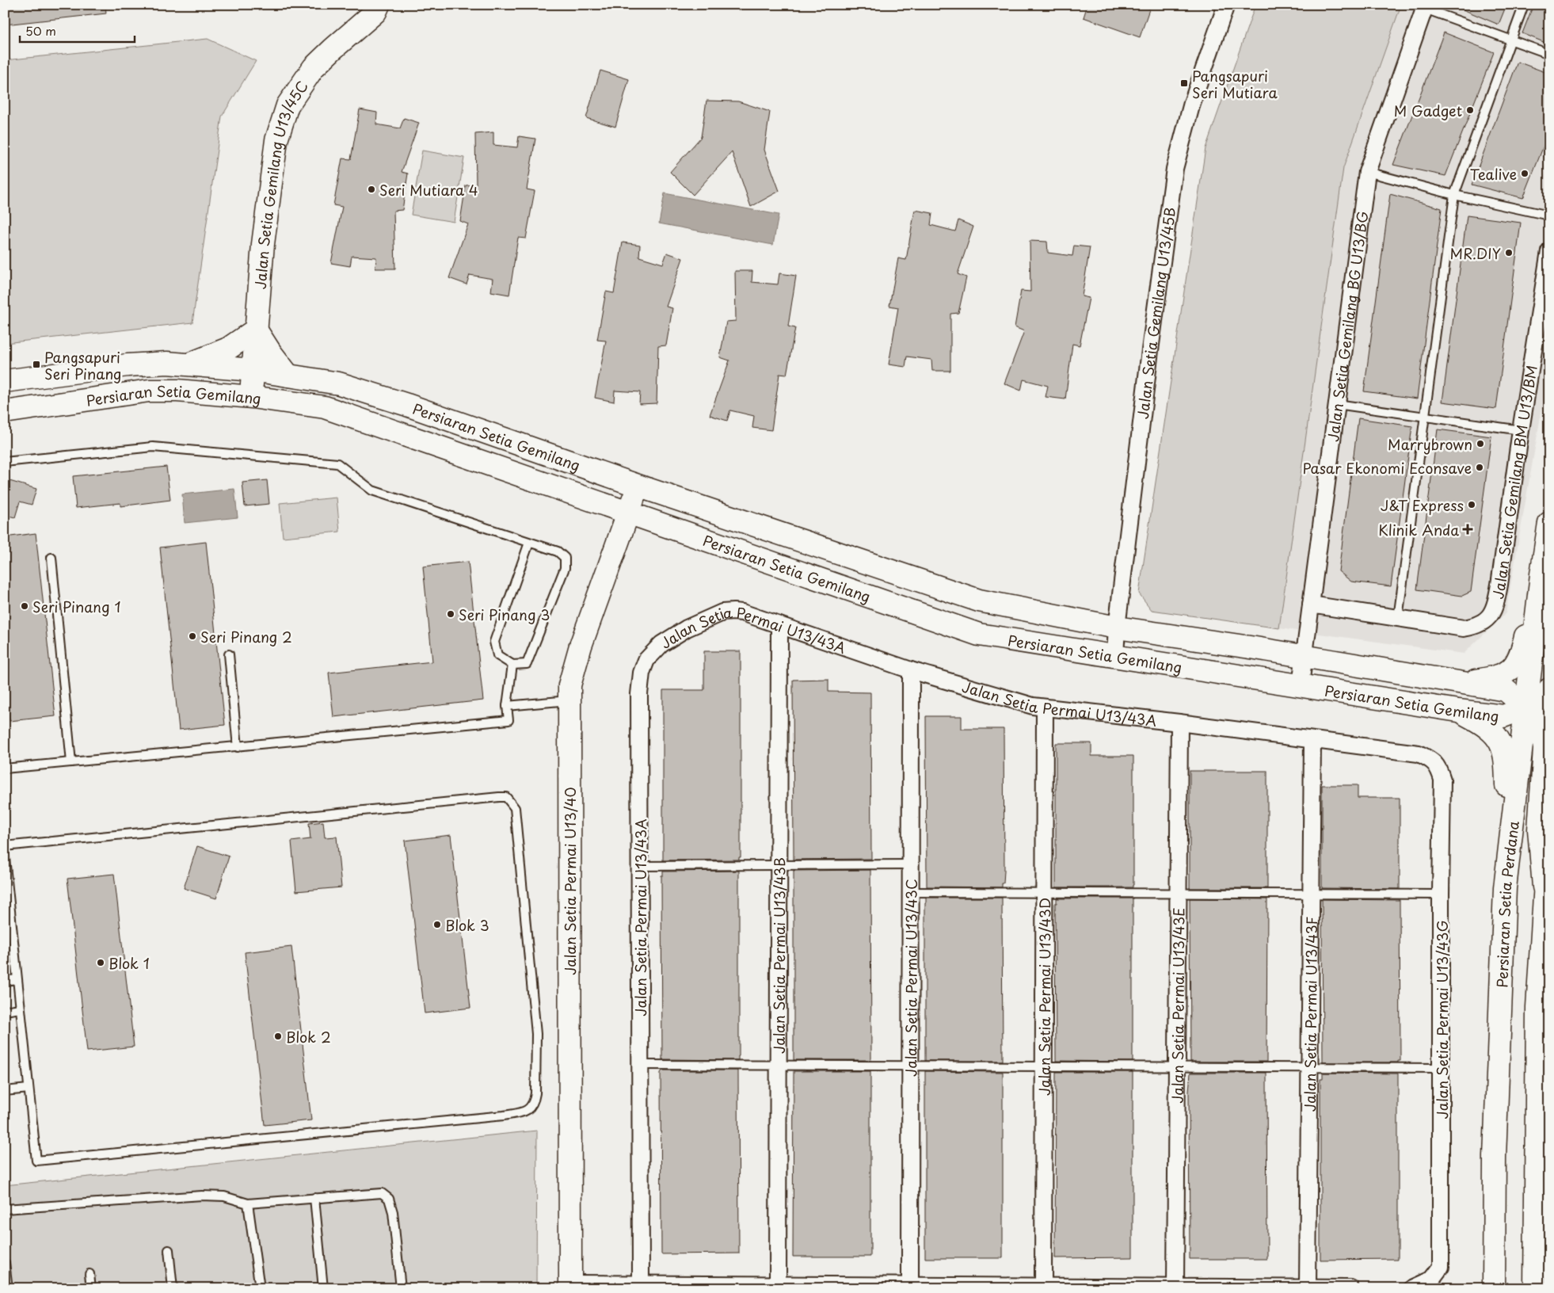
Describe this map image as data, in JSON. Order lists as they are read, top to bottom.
{
  "streets": {
    "street": [
      "Jalan Setia Gemilang U13/45C",
      "Jalan Setia Gemilang U13/45B",
      "Jalan Setia Gemilang BG U13/BG",
      "Persiaran Setia Gemilang",
      "Jalan Setia Gemilang BM U13/BM",
      "Jalan Setia Permai U13/43A",
      "Jalan Setia Permai U13/40",
      "Persiaran Setia Perdana",
      "Jalan Setia Permai U13/43B",
      "Jalan Setia Permai U13/43C",
      "Jalan Setia Permai U13/43D",
      "Jalan Setia Permai U13/43E",
      "Jalan Setia Permai U13/43F",
      "Jalan Setia Permai U13/43G"
    ]
  },
  "crossings": [
    ["Jalan Setia Gemilang U13/45C", "Persiaran Setia Gemilang"],
    ["Jalan Setia Gemilang U13/45B", "Persiaran Setia Gemilang"],
    ["Jalan Setia Gemilang BG U13/BG", "Persiaran Setia Gemilang"],
    ["Persiaran Setia Gemilang", "Jalan Setia Permai U13/40"],
    ["Persiaran Setia Gemilang", "Persiaran Setia Perdana"],
    ["Jalan Setia Permai U13/43A", "Jalan Setia Permai U13/43B"],
    ["Jalan Setia Permai U13/43A", "Jalan Setia Permai U13/43C"],
    ["Jalan Setia Permai U13/43A", "Jalan Setia Permai U13/43D"],
    ["Jalan Setia Permai U13/43A", "Jalan Setia Permai U13/43E"],
    ["Jalan Setia Permai U13/43A", "Jalan Setia Permai U13/43F"],
    ["Jalan Setia Permai U13/43A", "Jalan Setia Permai U13/43G"]
  ],
  "places": {
    "transit": ["Pangsapuri Seri Mutiara", "Pangsapuri Seri Pinang"],
    "other": [
      "M Gadget",
      "Tealive",
      "Seri Mutiara 4",
      "MR.DIY",
      "Marrybrown",
      "Pasar Ekonomi Econsave",
      "J&T Express",
      "Seri Pinang 1",
      "Seri Pinang 3",
      "Seri Pinang 2",
      "Blok 3",
      "Blok 1",
      "Blok 2"
    ],
    "health": ["Klinik Anda"]
  },
  "scale_bar": "50 m"
}
